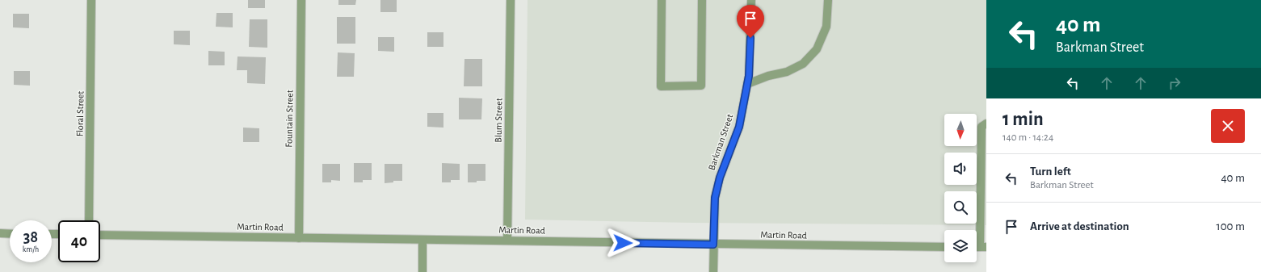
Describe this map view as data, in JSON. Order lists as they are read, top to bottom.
{
  "streets": {
    "street": [
      "Floral Street",
      "Fountain Street",
      "Blum Street",
      "Barkman Street",
      "Martin Road"
    ]
  },
  "crossings": [
    ["Fountain Street", "Martin Road"],
    ["Blum Street", "Martin Road"],
    ["Barkman Street", "Martin Road"]
  ],
  "north": "bottom",
  "page": {
    "turn": ["40 m", "Barkman Street"],
    "heading": ["1 min", "140 m · 14:24"],
    "list": [
      {
        "name": "Turn left",
        "note": "Barkman Street",
        "value": "40 m"
      },
      {
        "name": "Arrive at destination",
        "value": "100 m"
      }
    ],
    "speed": "38 km/h",
    "limit": "40"
  }
}
